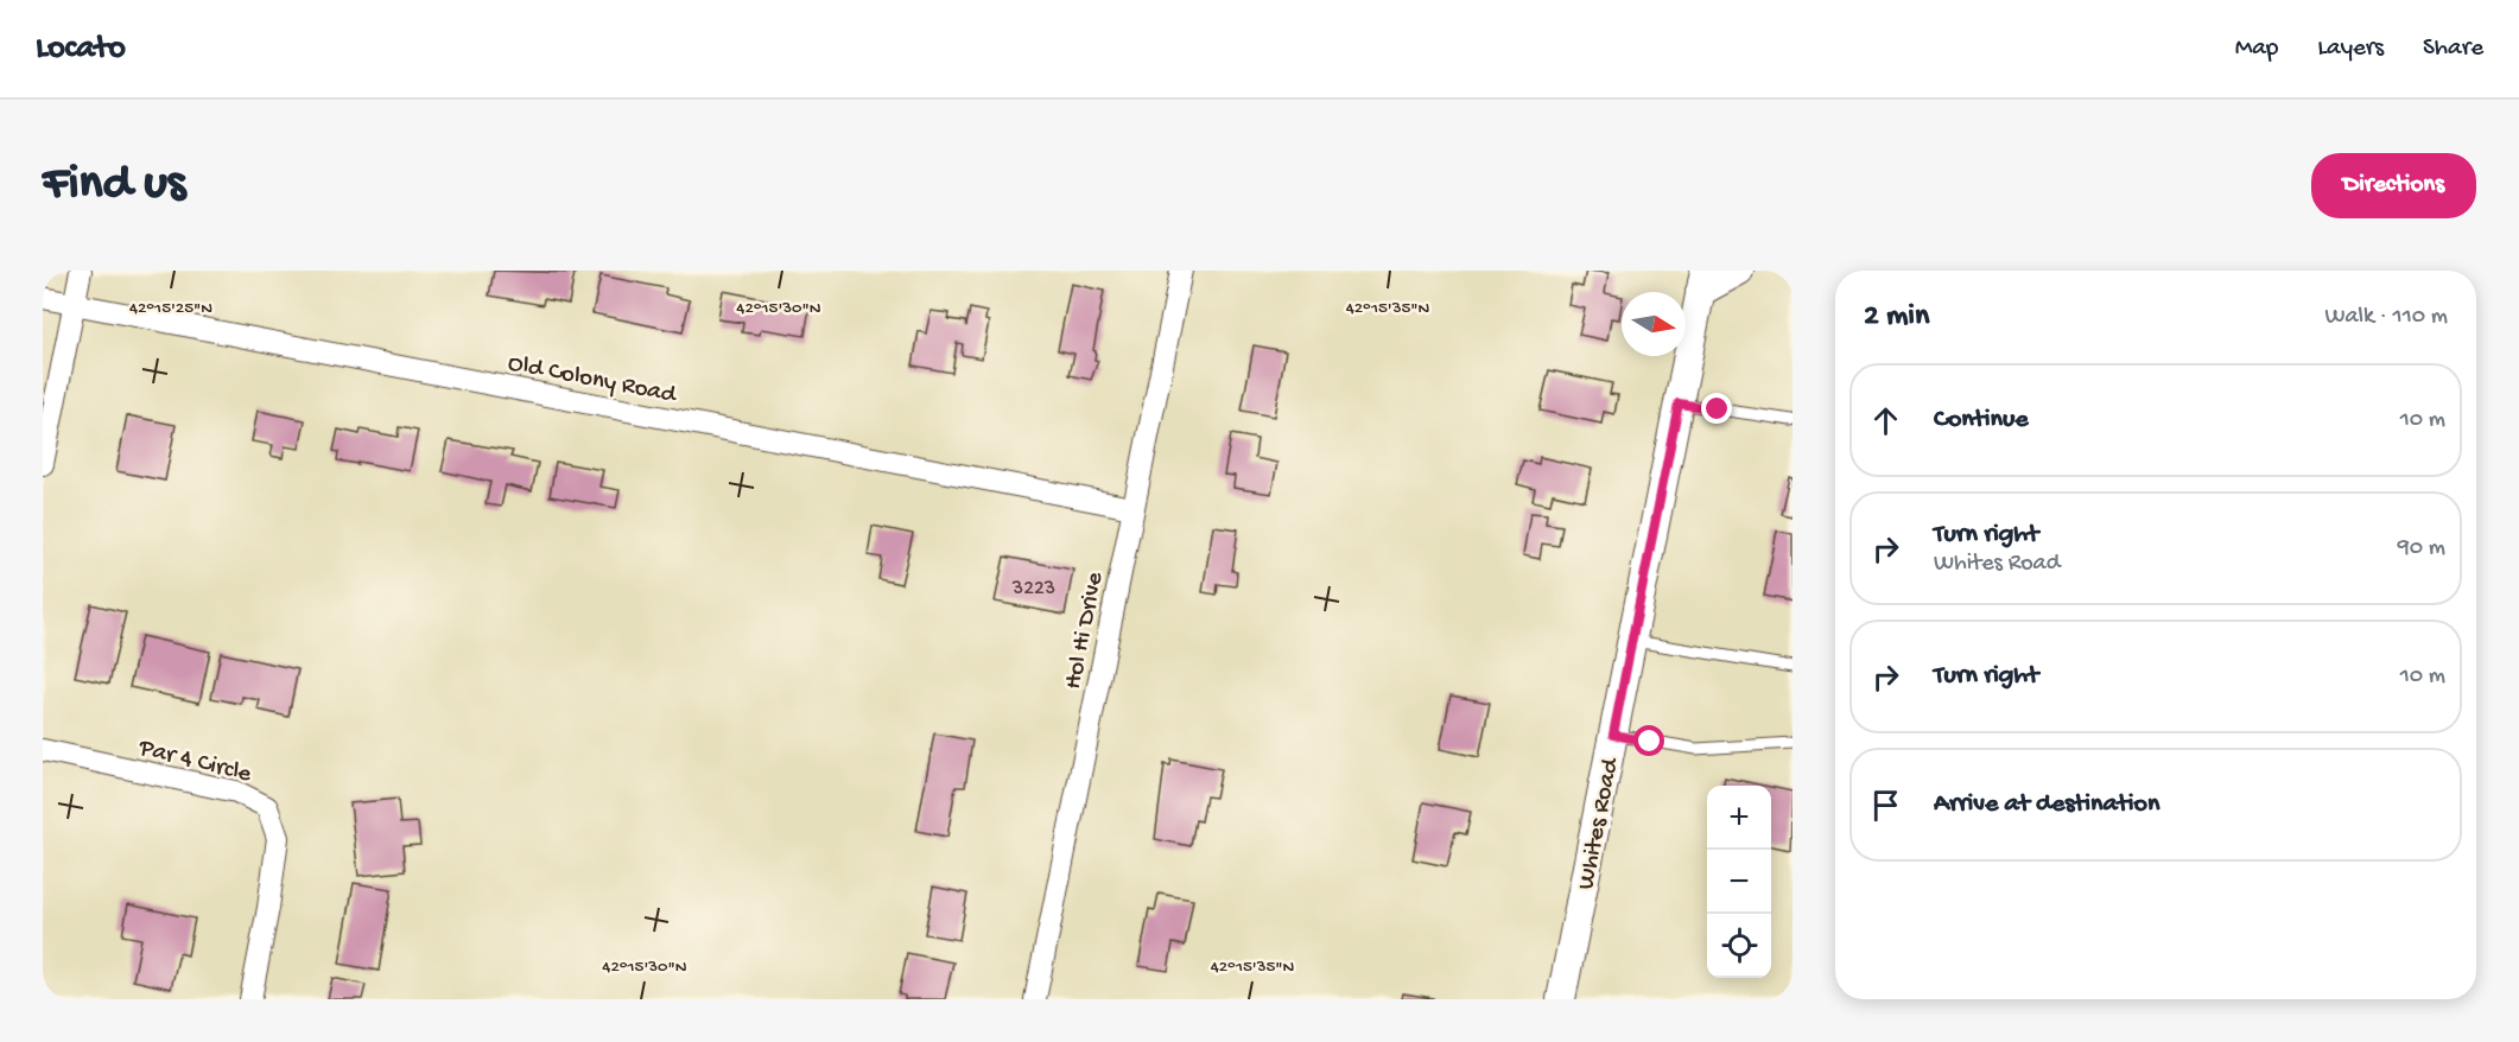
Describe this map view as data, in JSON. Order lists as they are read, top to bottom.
{
  "streets": {
    "street": [
      "Old Colony Road",
      "Hol Hi Drive",
      "Par 4 Circle",
      "Whites Road"
    ]
  },
  "crossings": [
    ["Old Colony Road", "Hol Hi Drive"]
  ],
  "house_numbers": ["3223"],
  "north": "right",
  "page": {
    "header": "Locato",
    "nav": ["Map", "Layers", "Share"],
    "buttons": "Directions",
    "title": "Find us",
    "heading": ["2 min", "Walk · 110 m"],
    "list": [
      ["Continue", "10 m"],
      ["Turn right", "Whites Road", "90 m"],
      ["Turn right", "10 m"],
      "Arrive at destination"
    ],
    "map_buttons": ["+", "−"]
  },
  "coordinates": ["42°15'25\"N", "42°15'30\"N", "42°15'35\"N"]
}
